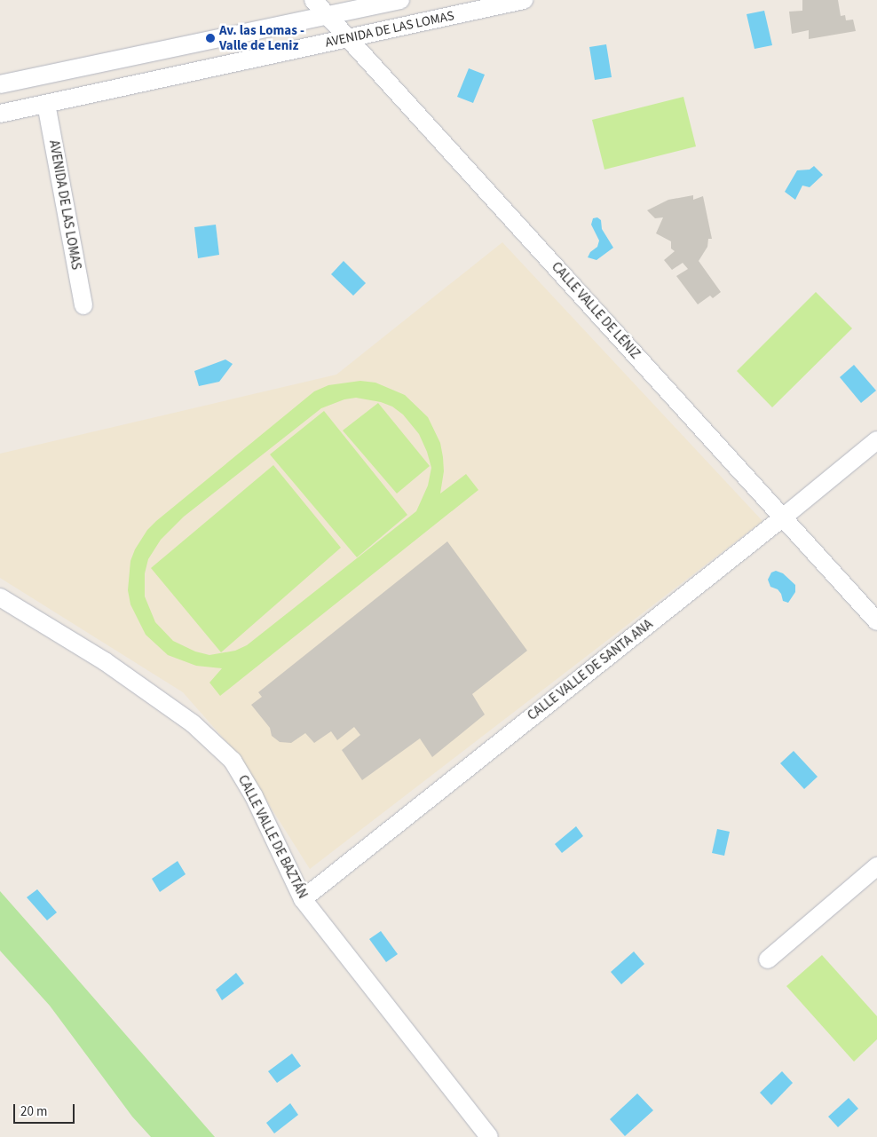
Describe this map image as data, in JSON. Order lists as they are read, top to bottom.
{
  "streets": {
    "street": [
      "AVENIDA DE LAS LOMAS",
      "CALLE VALLE DE LÉNIZ",
      "CALLE VALLE DE SANTA ANA",
      "CALLE VALLE DE BAZTÁN"
    ]
  },
  "crossings": [
    ["AVENIDA DE LAS LOMAS", "CALLE VALLE DE LÉNIZ"],
    ["CALLE VALLE DE LÉNIZ", "CALLE VALLE DE SANTA ANA"],
    ["CALLE VALLE DE SANTA ANA", "CALLE VALLE DE BAZTÁN"]
  ],
  "places": ["Av. las Lomas - Valle de Leniz"],
  "scale_bar": "20 m"
}
